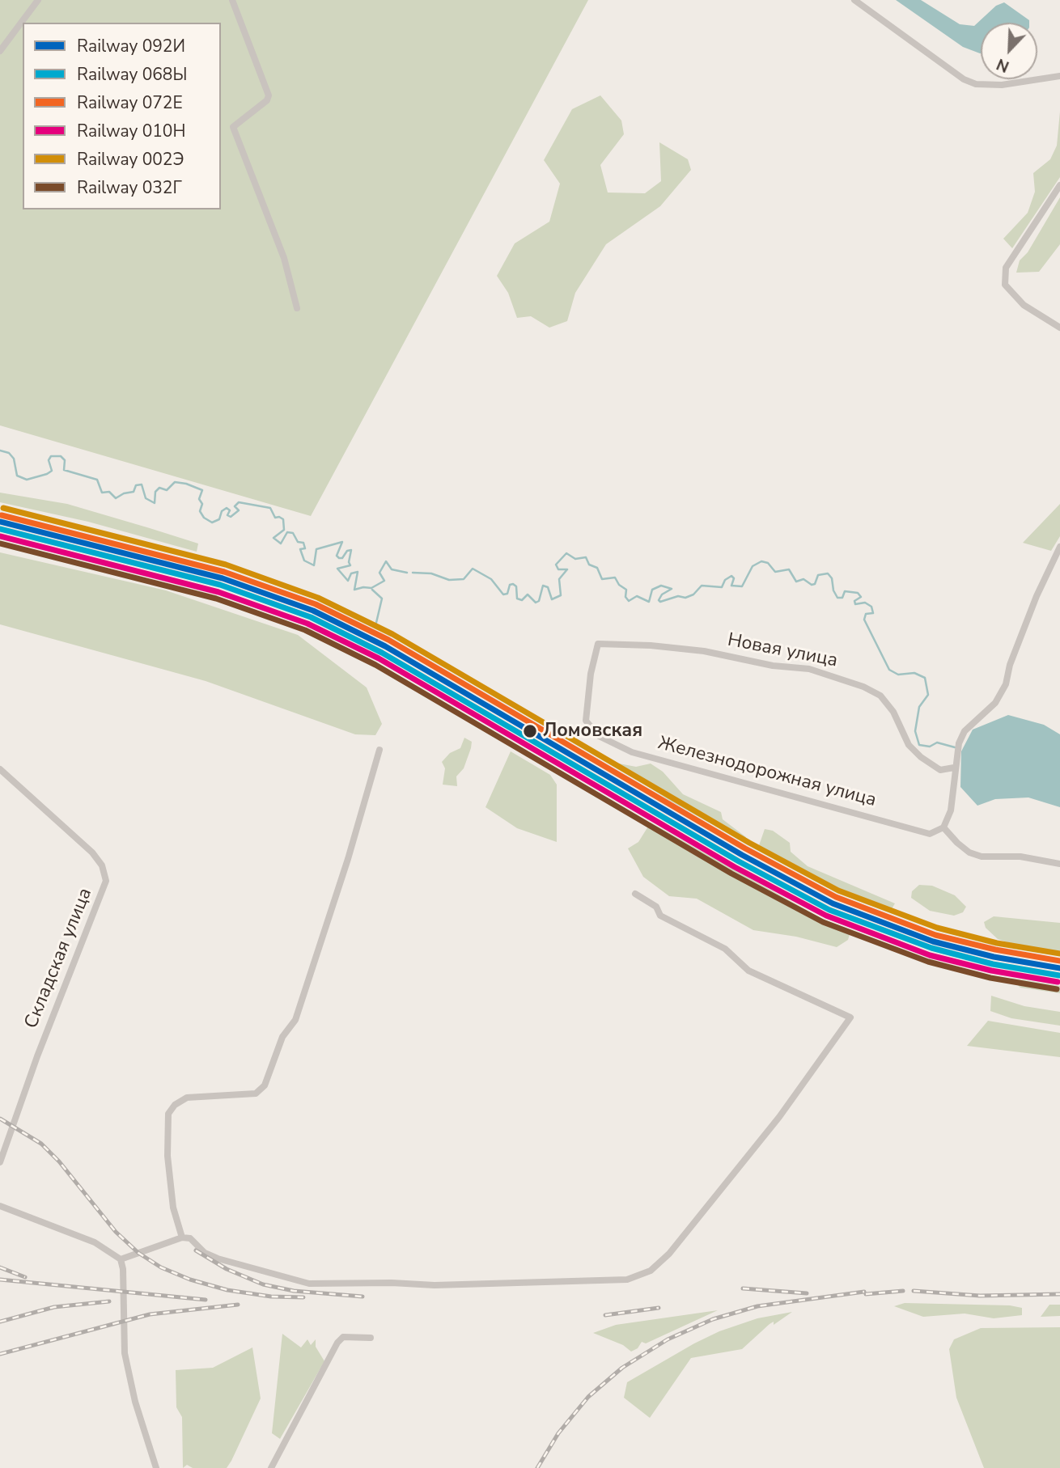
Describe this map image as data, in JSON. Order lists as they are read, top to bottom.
{
  "streets": {
    "street": ["Новая улица", "Железнодорожная улица", "Складская улица"]
  },
  "crossings": [
    ["Новая улица", "Железнодорожная улица"]
  ],
  "places": ["Ломовская"],
  "lines": [
    "rail line 002Э",
    "rail line 072Е",
    "rail line 092И",
    "rail line 068Ы",
    "rail line 010Н",
    "rail line 032Г"
  ],
  "legend": [
    "Railway 092И",
    "Railway 068Ы",
    "Railway 072Е",
    "Railway 010Н",
    "Railway 002Э",
    "Railway 032Г"
  ],
  "north": "bottom left"
}
